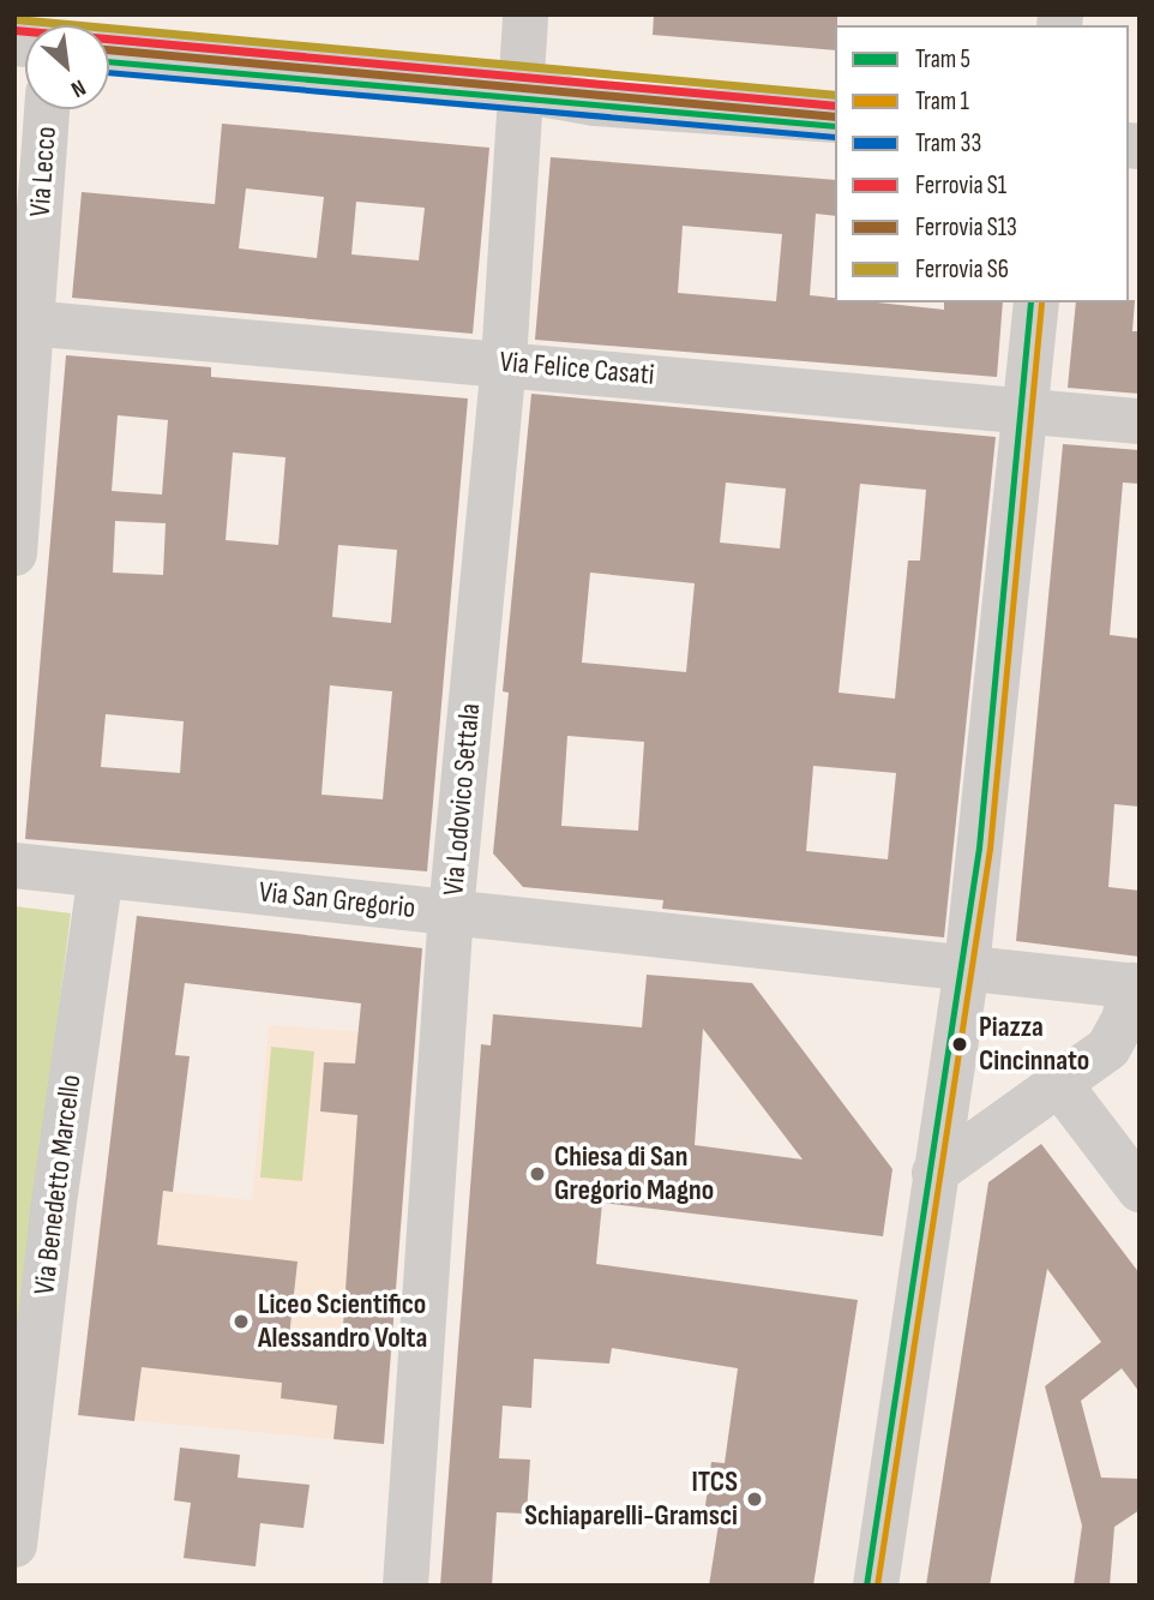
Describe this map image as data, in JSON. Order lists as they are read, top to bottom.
{
  "streets": {
    "street": [
      "Via Lecco",
      "Via Felice Casati",
      "Via Lodovico Settala",
      "Via San Gregorio",
      "Via Benedetto Marcello"
    ]
  },
  "crossings": [
    ["Via Lecco", "Via Felice Casati"],
    ["Via Felice Casati", "Via Lodovico Settala"],
    ["Via Lodovico Settala", "Via San Gregorio"],
    ["Via San Gregorio", "Via Benedetto Marcello"]
  ],
  "places": [
    "Piazza Cincinnato",
    "Chiesa di San Gregorio Magno",
    "Liceo Scientifico Alessandro Volta",
    "ITCS Schiaparelli-Gramsci"
  ],
  "lines": [
    "rail line S6",
    "rail line S1",
    "rail line S13",
    "tram line 5",
    "tram line 33",
    "tram line 1"
  ],
  "legend": [
    "Tram 5",
    "Tram 1",
    "Tram 33",
    "Ferrovia S1",
    "Ferrovia S13",
    "Ferrovia S6"
  ],
  "north": "bottom right"
}
